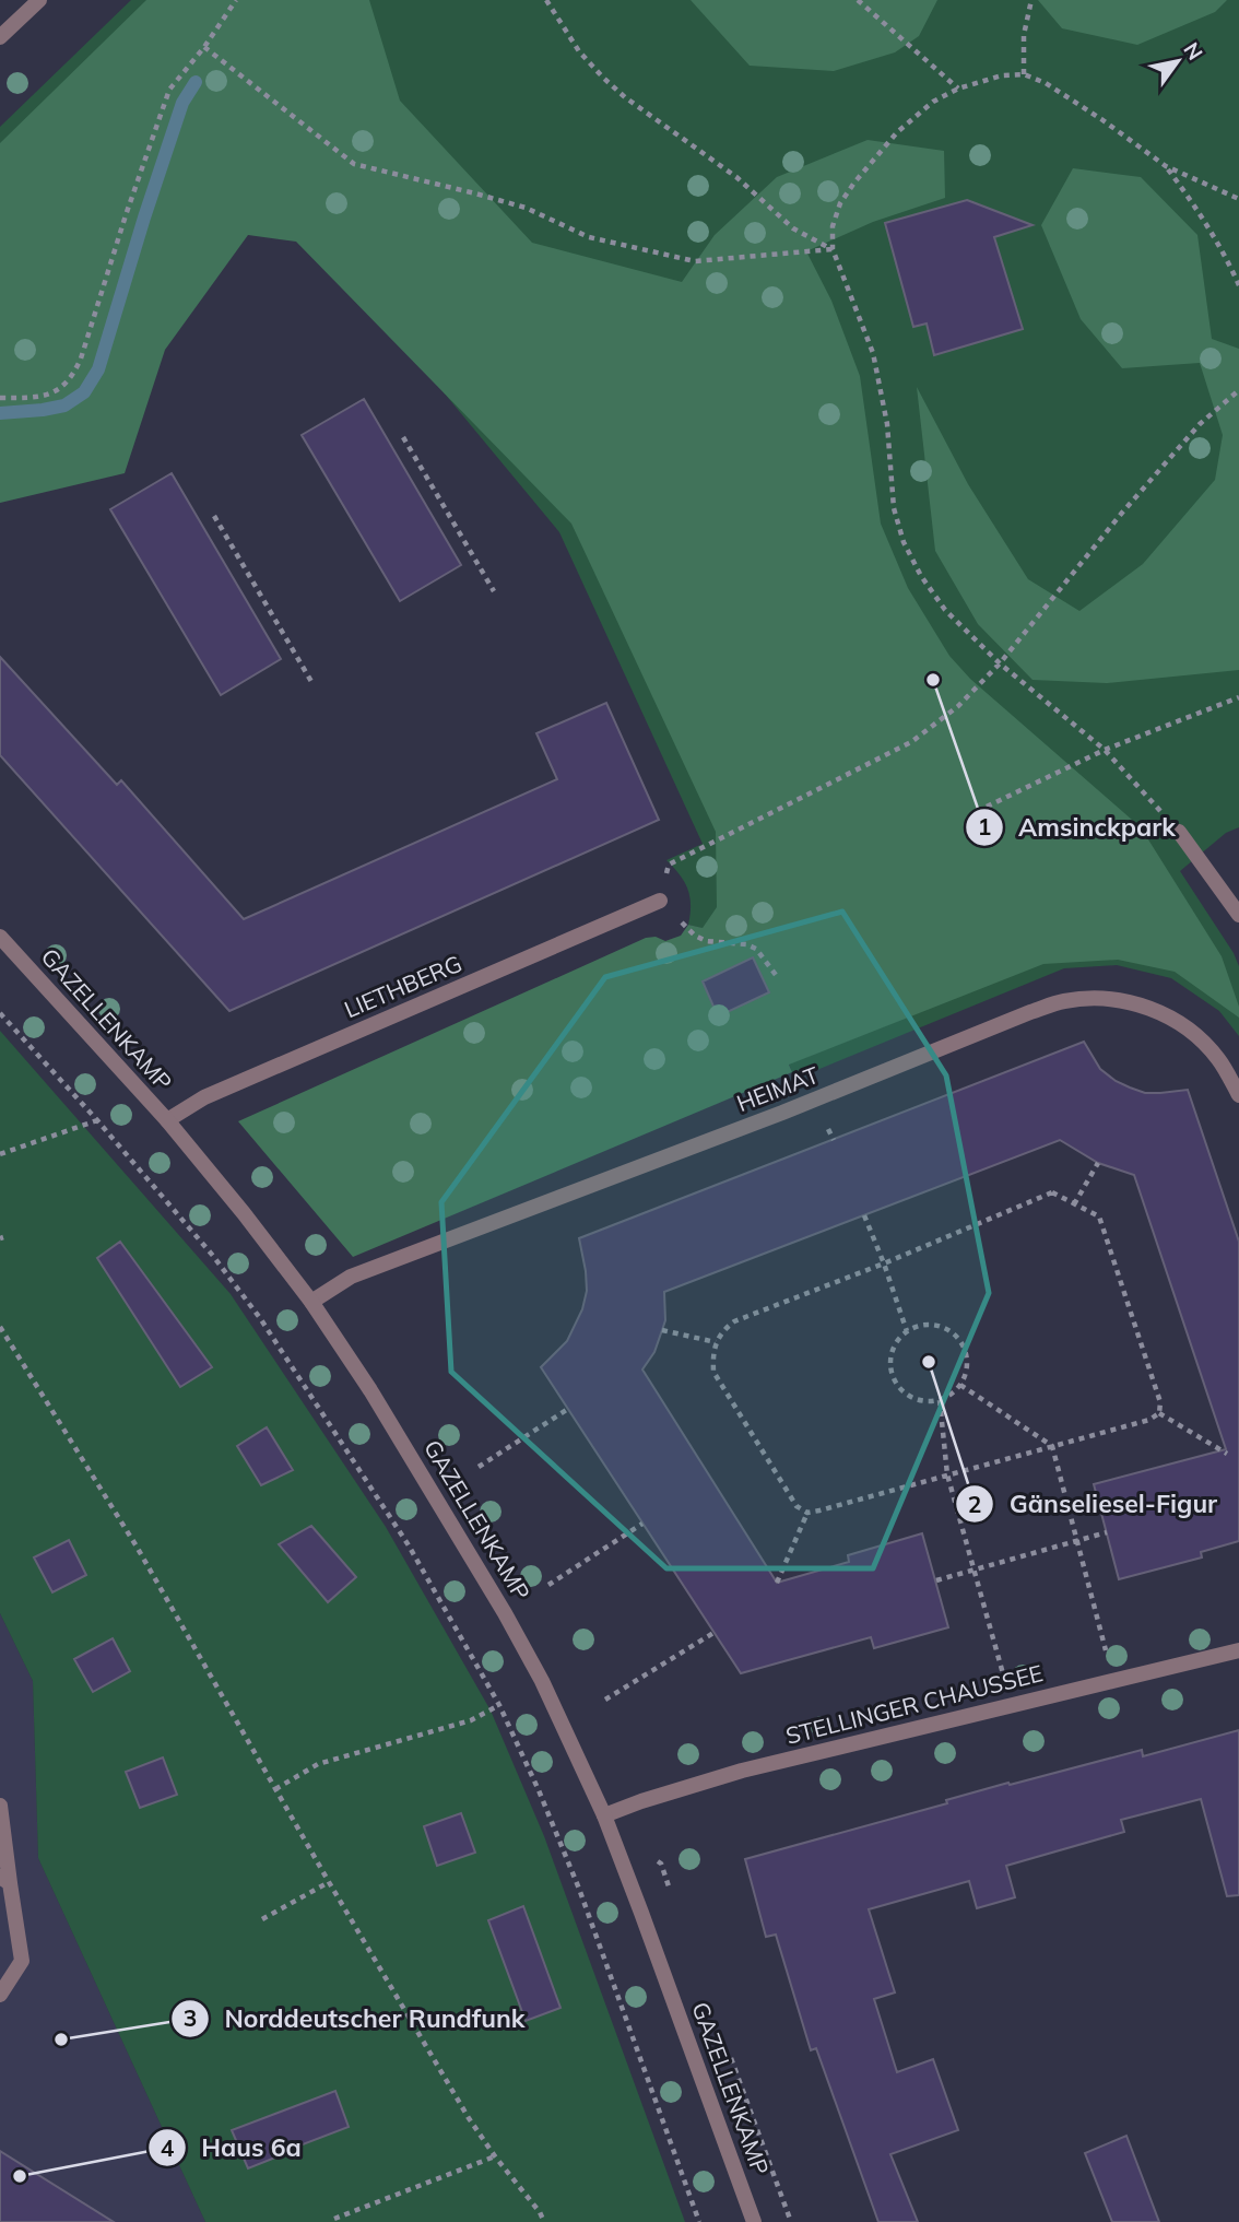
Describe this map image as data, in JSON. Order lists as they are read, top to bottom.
{
  "streets": {
    "street": [
      "LIETHBERG",
      "GAZELLENKAMP",
      "HEIMAT",
      "STELLINGER CHAUSSEE"
    ]
  },
  "crossings": [
    ["LIETHBERG", "GAZELLENKAMP"],
    ["GAZELLENKAMP", "HEIMAT"],
    ["GAZELLENKAMP", "STELLINGER CHAUSSEE"]
  ],
  "places": [
    "Amsinckpark",
    "Gänseliesel-Figur",
    "Norddeutscher Rundfunk",
    "Haus 6a"
  ],
  "north": "top right"
}
